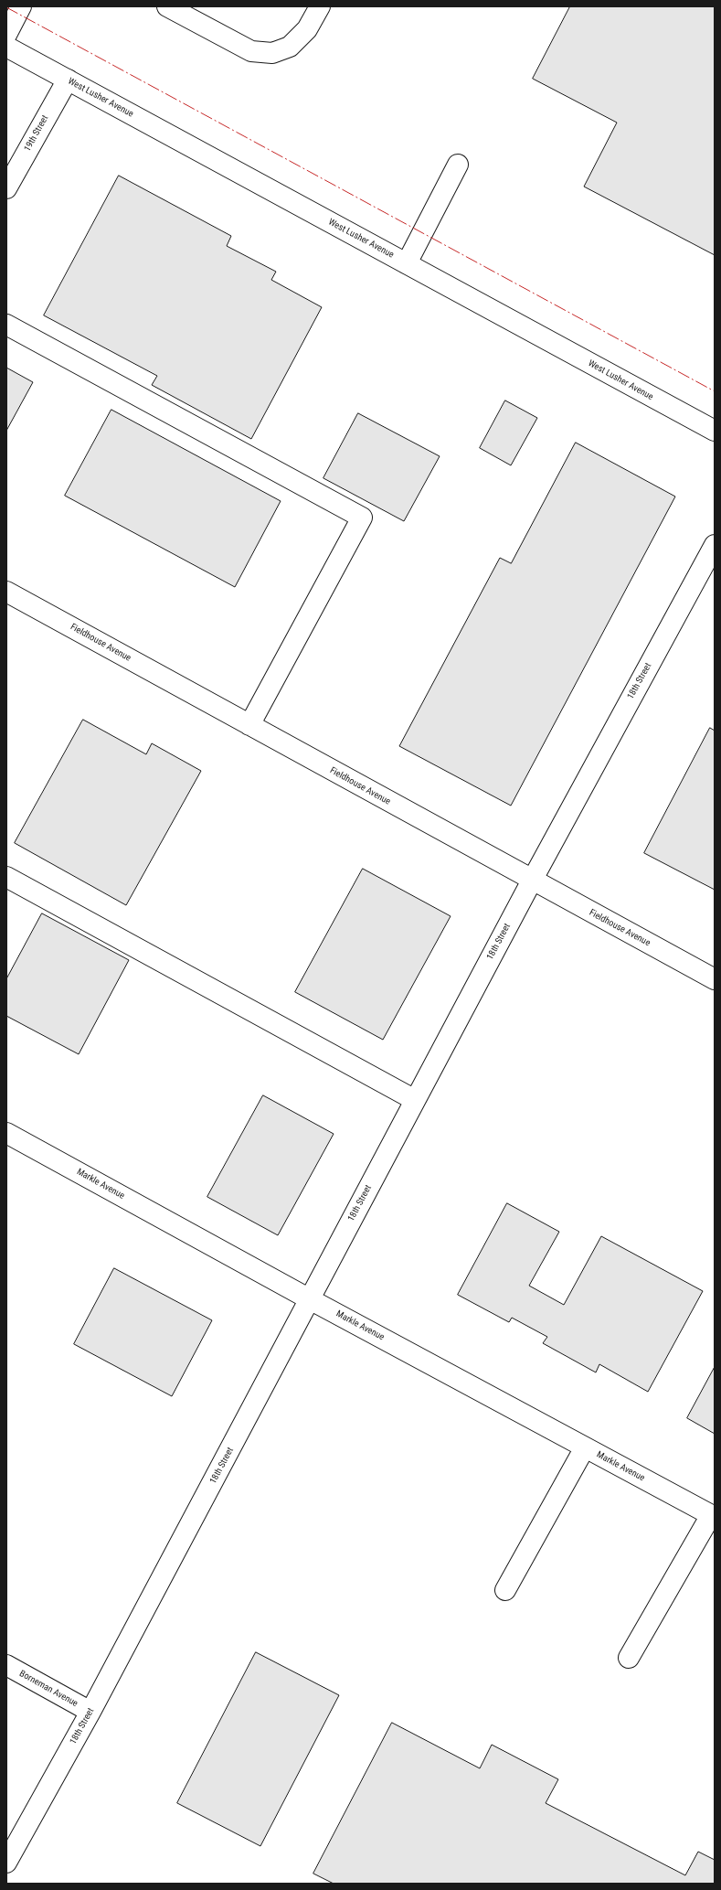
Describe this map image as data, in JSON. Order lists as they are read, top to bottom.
{
  "streets": {
    "street": [
      "West Lusher Avenue",
      "19th Street",
      "Fieldhouse Avenue",
      "18th Street",
      "Markle Avenue",
      "Borneman Avenue"
    ]
  },
  "crossings": [
    ["West Lusher Avenue", "19th Street"],
    ["Fieldhouse Avenue", "18th Street"],
    ["18th Street", "Markle Avenue"],
    ["18th Street", "Borneman Avenue"]
  ]
}
